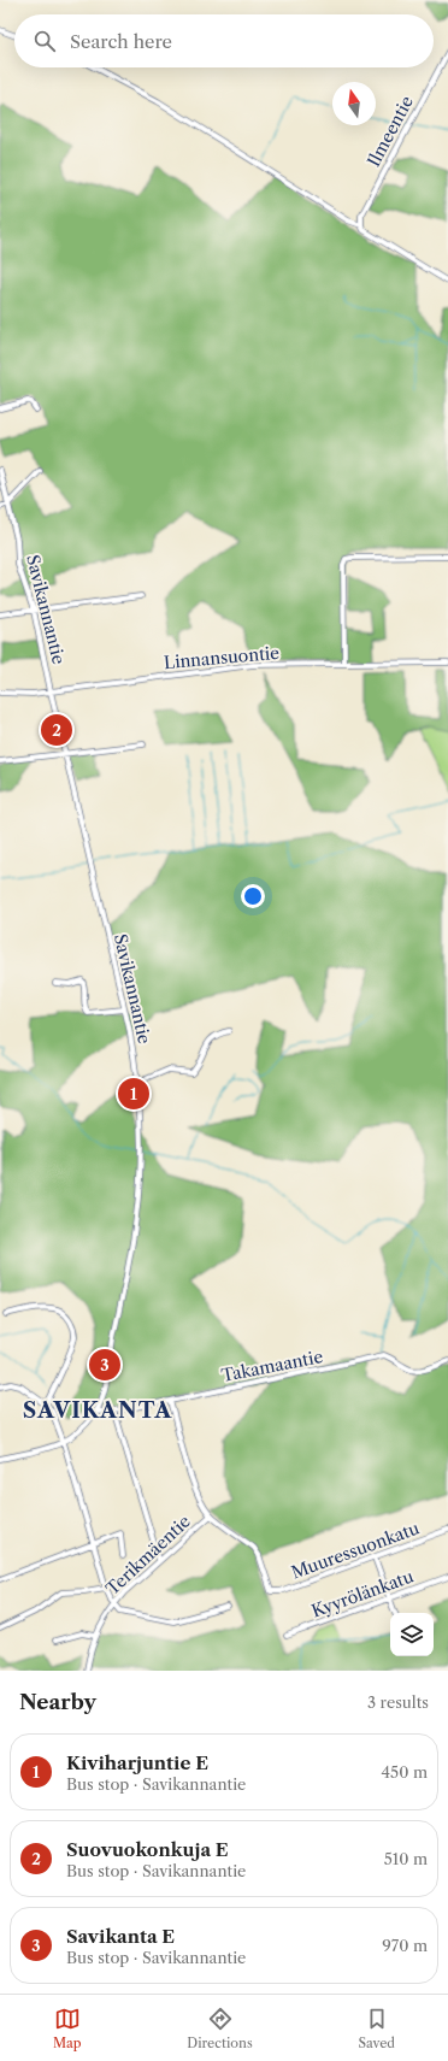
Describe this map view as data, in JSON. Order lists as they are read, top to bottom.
{
  "streets": {
    "street": [
      "Ilmeentie",
      "Savikannantie",
      "Linnansuontie",
      "Takamaantie",
      "Muuressuonkatu",
      "Terikmäentie",
      "Kyyrölänkatu"
    ]
  },
  "crossings": [
    ["Savikannantie", "Linnansuontie"],
    ["Savikannantie", "Takamaantie"],
    ["Muuressuonkatu", "Terikmäentie"]
  ],
  "districts": ["SAVIKANTA"],
  "north": "top",
  "page": {
    "search": "Search here",
    "pins": ["2", "1", "3"],
    "heading": ["Nearby", "3 results"],
    "list": [
      {
        "mark": "1",
        "name": "Kiviharjuntie E",
        "note": "Bus stop · Savikannantie",
        "value": "450 m"
      },
      {
        "mark": "2",
        "name": "Suovuokonkuja E",
        "note": "Bus stop · Savikannantie",
        "value": "510 m"
      },
      {
        "mark": "3",
        "name": "Savikanta E",
        "note": "Bus stop · Savikannantie",
        "value": "970 m"
      }
    ],
    "nav": ["Map", "Directions", "Saved"]
  }
}
